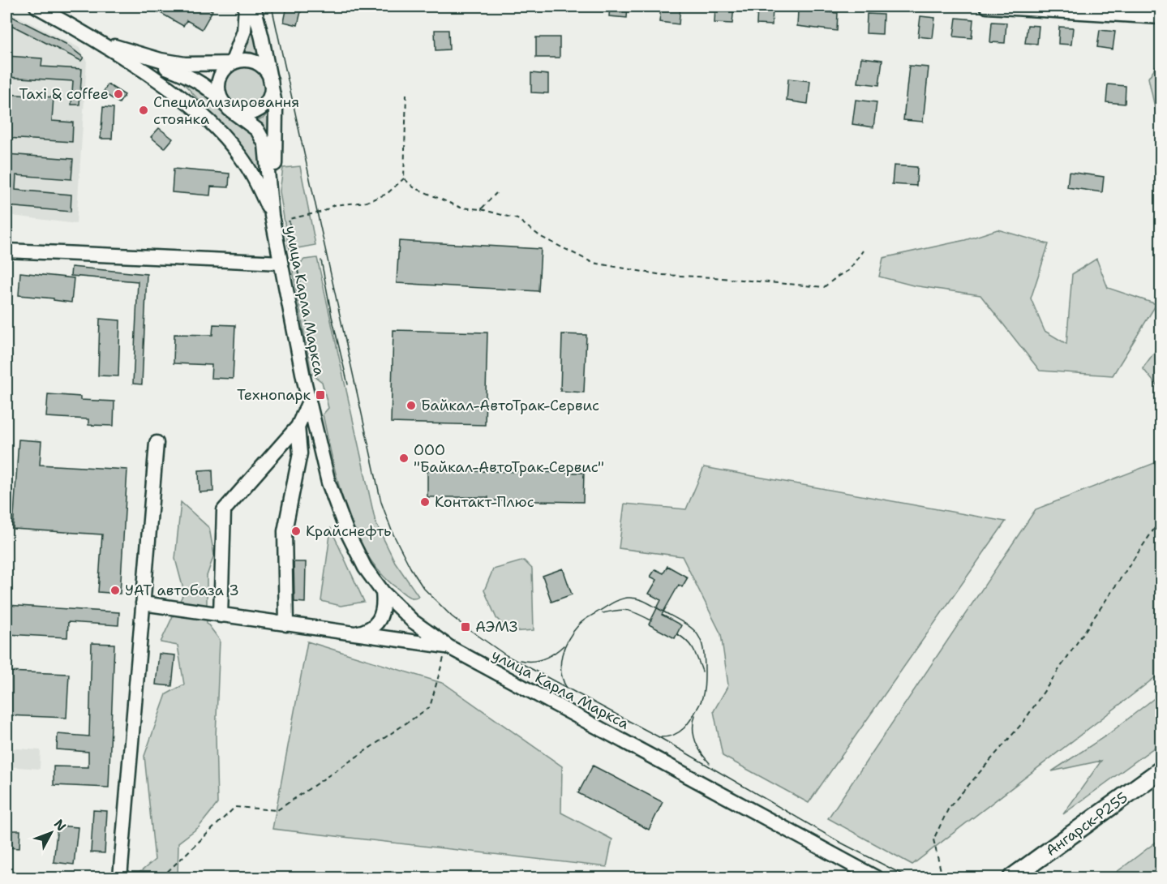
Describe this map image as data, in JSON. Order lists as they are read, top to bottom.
{
  "streets": {
    "main road": ["Ангарск-Р255"],
    "street": ["улица Карла Маркса"]
  },
  "places": {
    "other": [
      "Taxi & coffee",
      "Специализировання стоянка",
      "Байкал-АвтоТрак-Сервис",
      "ООО \"Байкал-АвтоТрак-Сервис\"",
      "Контакт-Плюс",
      "Крайснефть",
      "УАТ автобаза 3"
    ],
    "transit": ["Технопарк", "АЭМЗ"]
  },
  "north": "top right"
}
